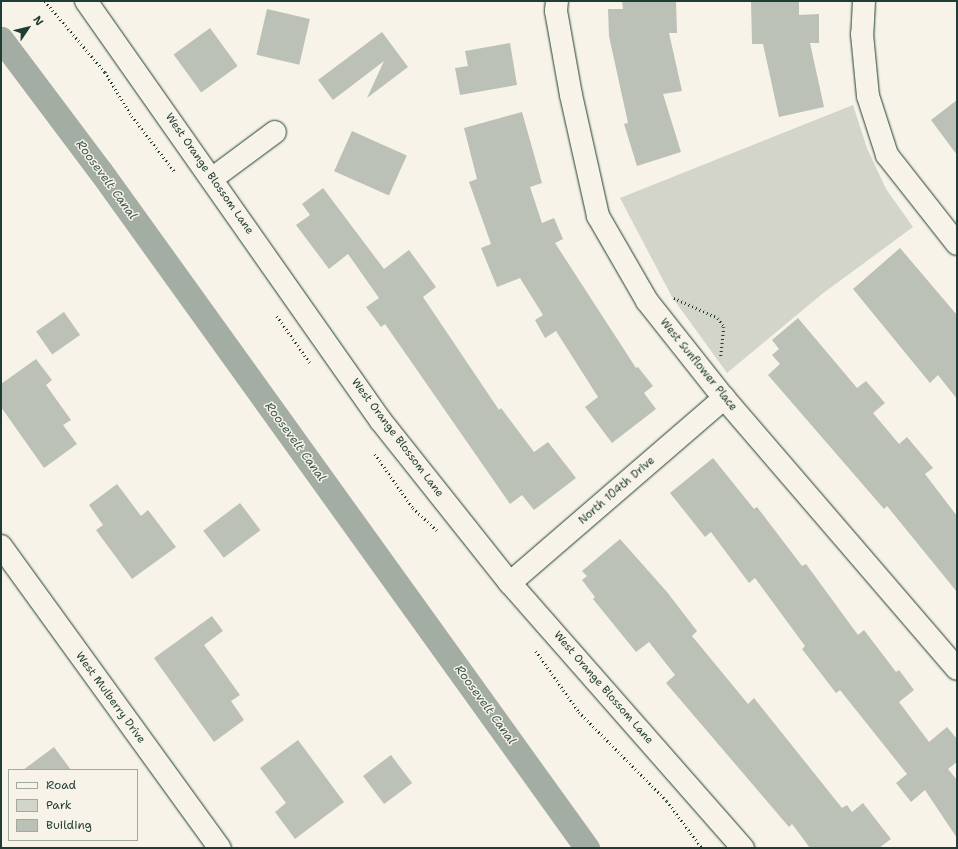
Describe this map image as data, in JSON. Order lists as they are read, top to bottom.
{
  "streets": {
    "street": [
      "West Orange Blossom Lane",
      "West Sunflower Place",
      "North 104th Drive",
      "West Mulberry Drive"
    ]
  },
  "crossings": [
    ["West Orange Blossom Lane", "North 104th Drive"],
    ["West Sunflower Place", "North 104th Drive"]
  ],
  "water": ["Roosevelt Canal"],
  "legend": ["Road", "Park", "Building"],
  "north": "top right"
}
